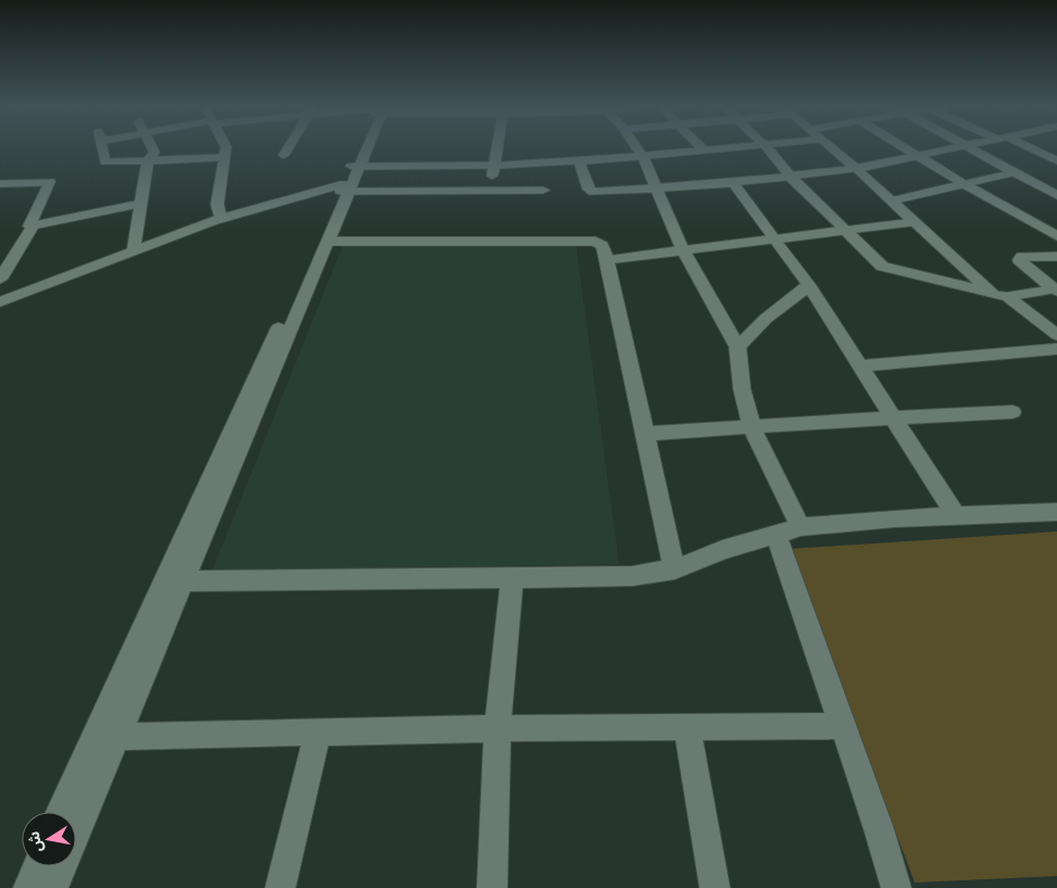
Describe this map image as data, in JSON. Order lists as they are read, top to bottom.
{
  "north": "left"
}
